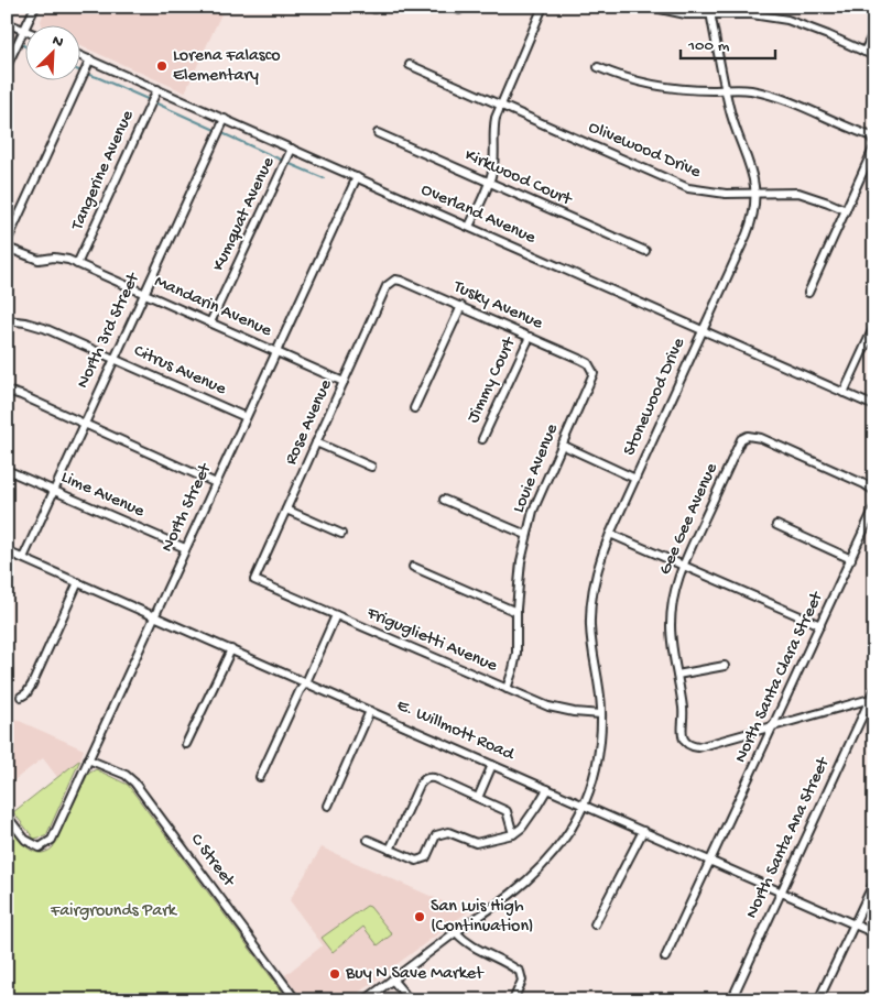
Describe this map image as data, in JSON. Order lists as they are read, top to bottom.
{
  "streets": {
    "street": [
      "Olivewood Drive",
      "Tangerine Avenue",
      "Kirkwood Court",
      "Kumquat Avenue",
      "Overland Avenue",
      "Tusky Avenue",
      "Mandarin Avenue",
      "North 3rd Street",
      "Citrus Avenue",
      "Jimmy Court",
      "Stonewood Drive",
      "Rose Avenue",
      "Louie Avenue",
      "Lime Avenue",
      "North Street",
      "Gee Gee Avenue",
      "Friguglietti Avenue",
      "North Santa Clara Street",
      "E. Willmott Road",
      "North Santa Ana Street",
      "C Street"
    ]
  },
  "crossings": [
    ["Olivewood Drive", "Stonewood Drive"],
    ["Tangerine Avenue", "Overland Avenue"],
    ["Tangerine Avenue", "Mandarin Avenue"],
    ["Kumquat Avenue", "Overland Avenue"],
    ["Kumquat Avenue", "Mandarin Avenue"],
    ["Overland Avenue", "North 3rd Street"],
    ["Overland Avenue", "Stonewood Drive"],
    ["Overland Avenue", "North Street"],
    ["Tusky Avenue", "Jimmy Court"],
    ["Tusky Avenue", "Rose Avenue"],
    ["Tusky Avenue", "Louie Avenue"],
    ["Mandarin Avenue", "North 3rd Street"],
    ["Mandarin Avenue", "Rose Avenue"],
    ["Mandarin Avenue", "North Street"],
    ["North 3rd Street", "Citrus Avenue"],
    ["North 3rd Street", "Lime Avenue"],
    ["North 3rd Street", "E. Willmott Road"],
    ["Citrus Avenue", "North Street"],
    ["Stonewood Drive", "Friguglietti Avenue"],
    ["Stonewood Drive", "E. Willmott Road"],
    ["Rose Avenue", "Friguglietti Avenue"],
    ["Louie Avenue", "Friguglietti Avenue"],
    ["Lime Avenue", "North Street"],
    ["North Street", "E. Willmott Road"],
    ["North Street", "C Street"],
    ["Gee Gee Avenue", "North Santa Clara Street"],
    ["North Santa Clara Street", "E. Willmott Road"],
    ["E. Willmott Road", "North Santa Ana Street"]
  ],
  "parks": ["Fairgrounds Park"],
  "places": ["Lorena Falasco Elementary", "San Luis High (Continuation)", "Buy N Save Market"],
  "scale_bar": "100 m",
  "north": "top right"
}
